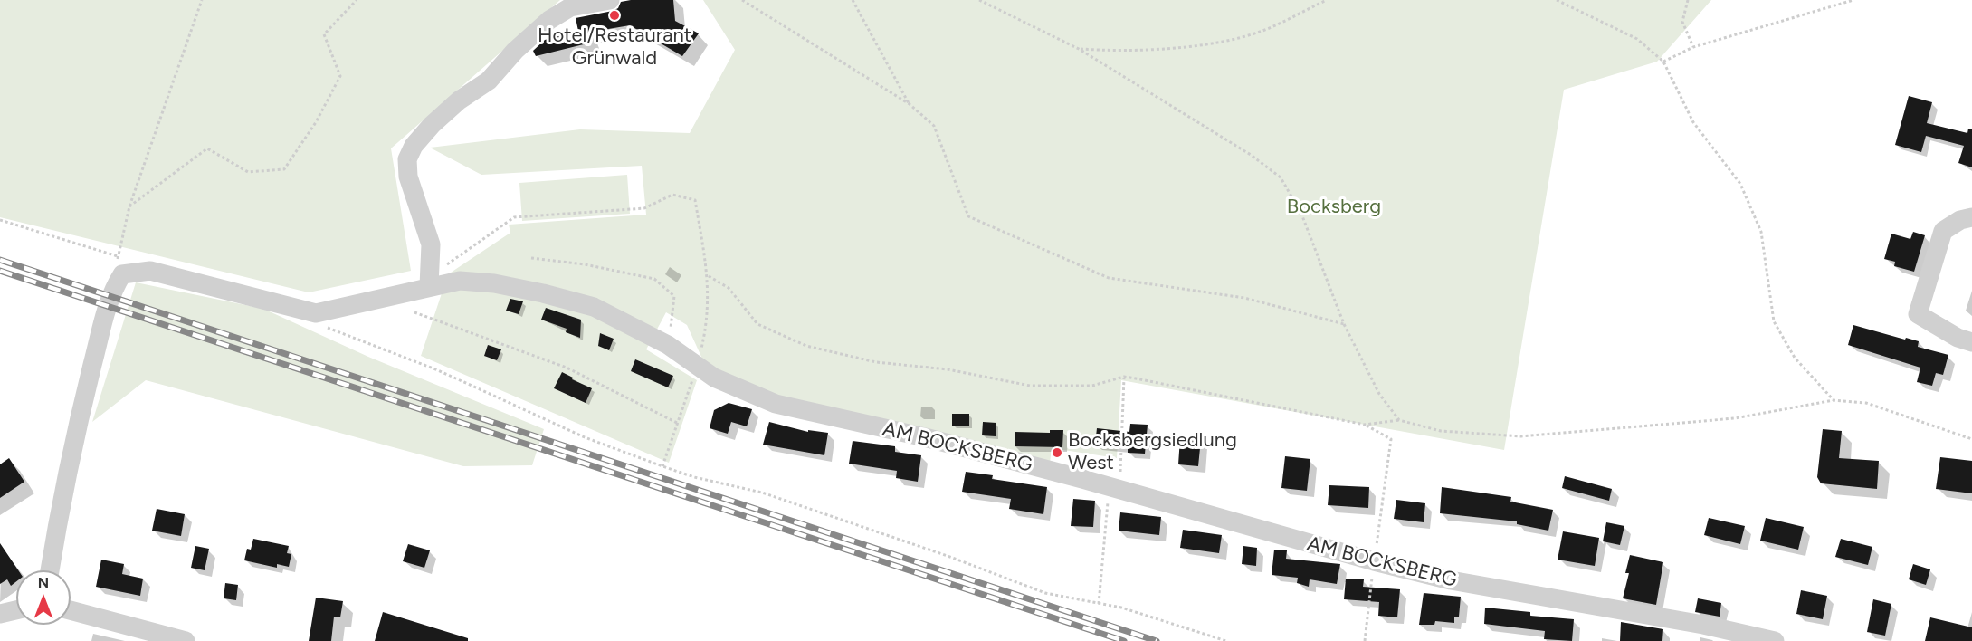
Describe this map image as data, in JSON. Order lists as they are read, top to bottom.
{
  "streets": {
    "street": ["AM BOCKSBERG"]
  },
  "parks": ["Bocksberg"],
  "places": ["Hotel/Restaurant Grünwald", "Bocksbergsiedlung West"],
  "north": "top"
}
